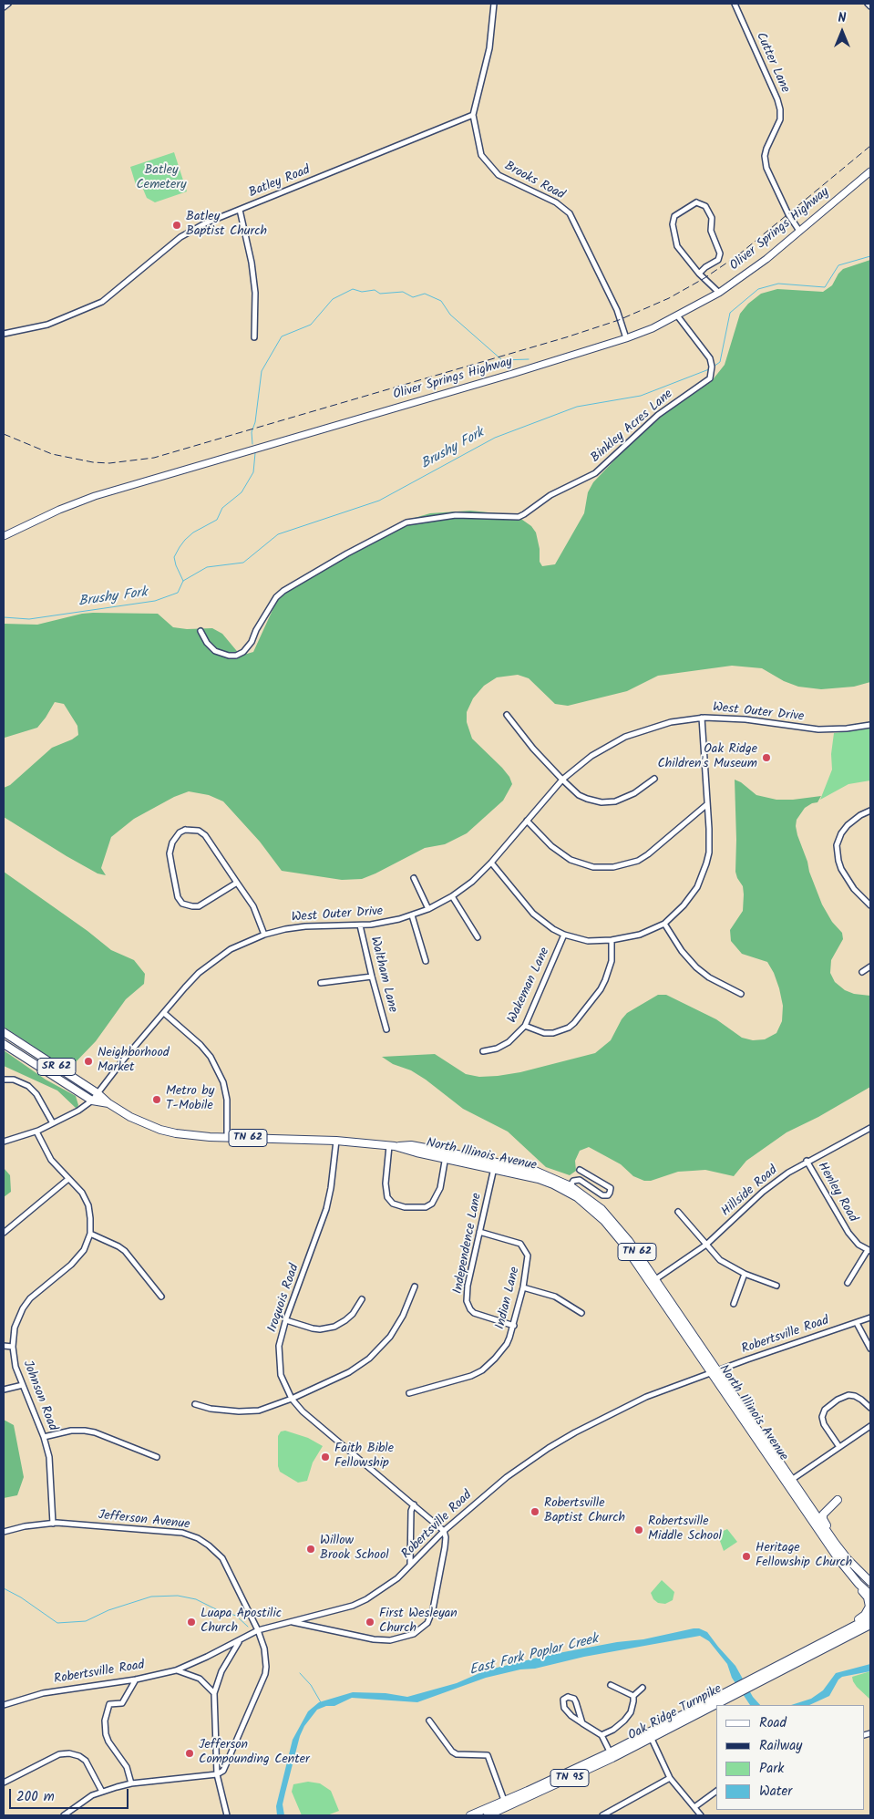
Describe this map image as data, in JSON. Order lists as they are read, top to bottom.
{
  "streets": {
    "highway": [
      "SR 62",
      "TN 62",
      "North Illinois Avenue",
      "Oak Ridge Turnpike",
      "TN 95"
    ],
    "main road": ["Oliver Springs Highway"],
    "street": [
      "Cutter Lane",
      "Brooks Road",
      "Batley Road",
      "Binkley Acres Lane",
      "West Outer Drive",
      "Waltham Lane",
      "Wakeman Lane",
      "Hillside Road",
      "Henley Road",
      "Independence Lane",
      "Iroquois Road",
      "Indian Lane",
      "Robertsville Road",
      "Johnson Road",
      "Jefferson Avenue"
    ]
  },
  "crossings": [
    ["Cutter Lane", "Oliver Springs Highway"],
    ["Brooks Road", "Batley Road"],
    ["Brooks Road", "Oliver Springs Highway"],
    ["Oliver Springs Highway", "Binkley Acres Lane"],
    ["West Outer Drive", "Waltham Lane"],
    ["West Outer Drive", "SR 62"],
    ["West Outer Drive", "Johnson Road"],
    ["SR 62", "North Illinois Avenue"],
    ["TN 62", "North Illinois Avenue"],
    ["North Illinois Avenue", "Hillside Road"],
    ["North Illinois Avenue", "Independence Lane"],
    ["North Illinois Avenue", "Iroquois Road"],
    ["North Illinois Avenue", "Robertsville Road"],
    ["Hillside Road", "Henley Road"],
    ["Independence Lane", "Indian Lane"],
    ["Iroquois Road", "Robertsville Road"],
    ["Robertsville Road", "Jefferson Avenue"],
    ["Johnson Road", "Jefferson Avenue"]
  ],
  "water": ["Brushy Fork", "East Fork Poplar Creek"],
  "parks": ["Batley Cemetery"],
  "places": [
    "Batley Baptist Church",
    "Oak Ridge Children's Museum",
    "Neighborhood Market",
    "Metro by T-Mobile",
    "Faith Bible Fellowship",
    "Robertsville Baptist Church",
    "Robertsville Middle School",
    "Willow Brook School",
    "Heritage Fellowship Church",
    "Luapa Apostilic Church",
    "First Wesleyan Church",
    "Jefferson Compounding Center"
  ],
  "legend": [
    "Road",
    "Railway",
    "Park",
    "Water"
  ],
  "scale_bar": "200 m",
  "north": "top"
}
